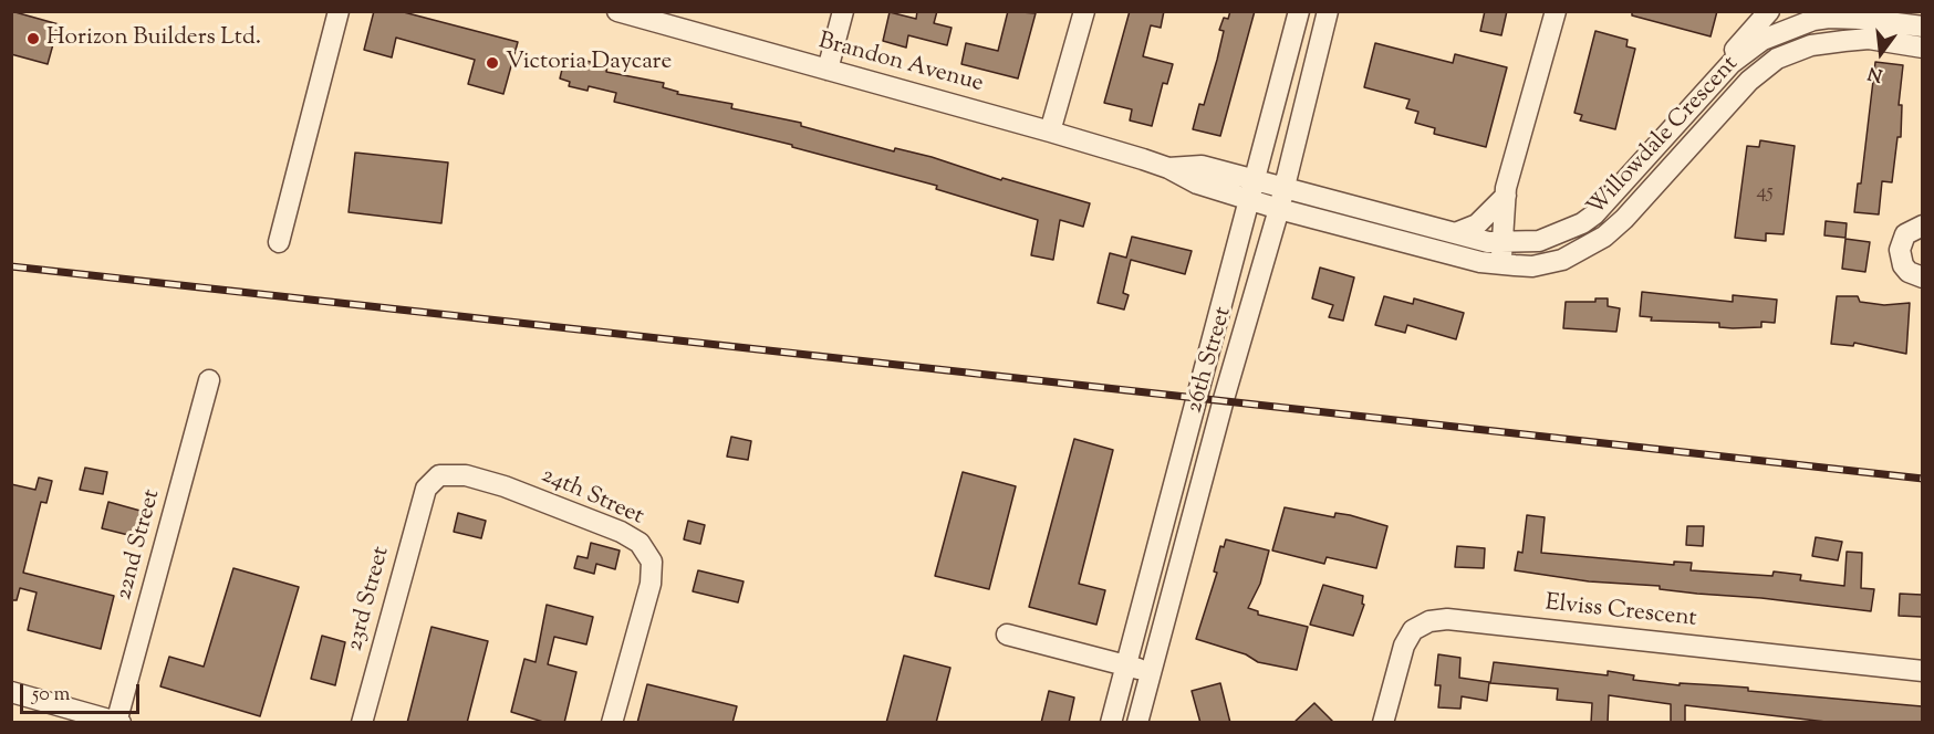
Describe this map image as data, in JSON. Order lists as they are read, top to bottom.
{
  "streets": {
    "street": [
      "Brandon Avenue",
      "Willowdale Crescent",
      "26th Street",
      "24th Street",
      "22nd Street",
      "23rd Street",
      "Elviss Crescent"
    ]
  },
  "crossings": [
    ["Brandon Avenue", "Willowdale Crescent"],
    ["Brandon Avenue", "26th Street"],
    ["Willowdale Crescent", "26th Street"],
    ["24th Street", "23rd Street"]
  ],
  "places": ["Horizon Builders Ltd.", "Victoria Daycare"],
  "house_numbers": ["45"],
  "scale_bar": "50 m",
  "north": "bottom"
}
